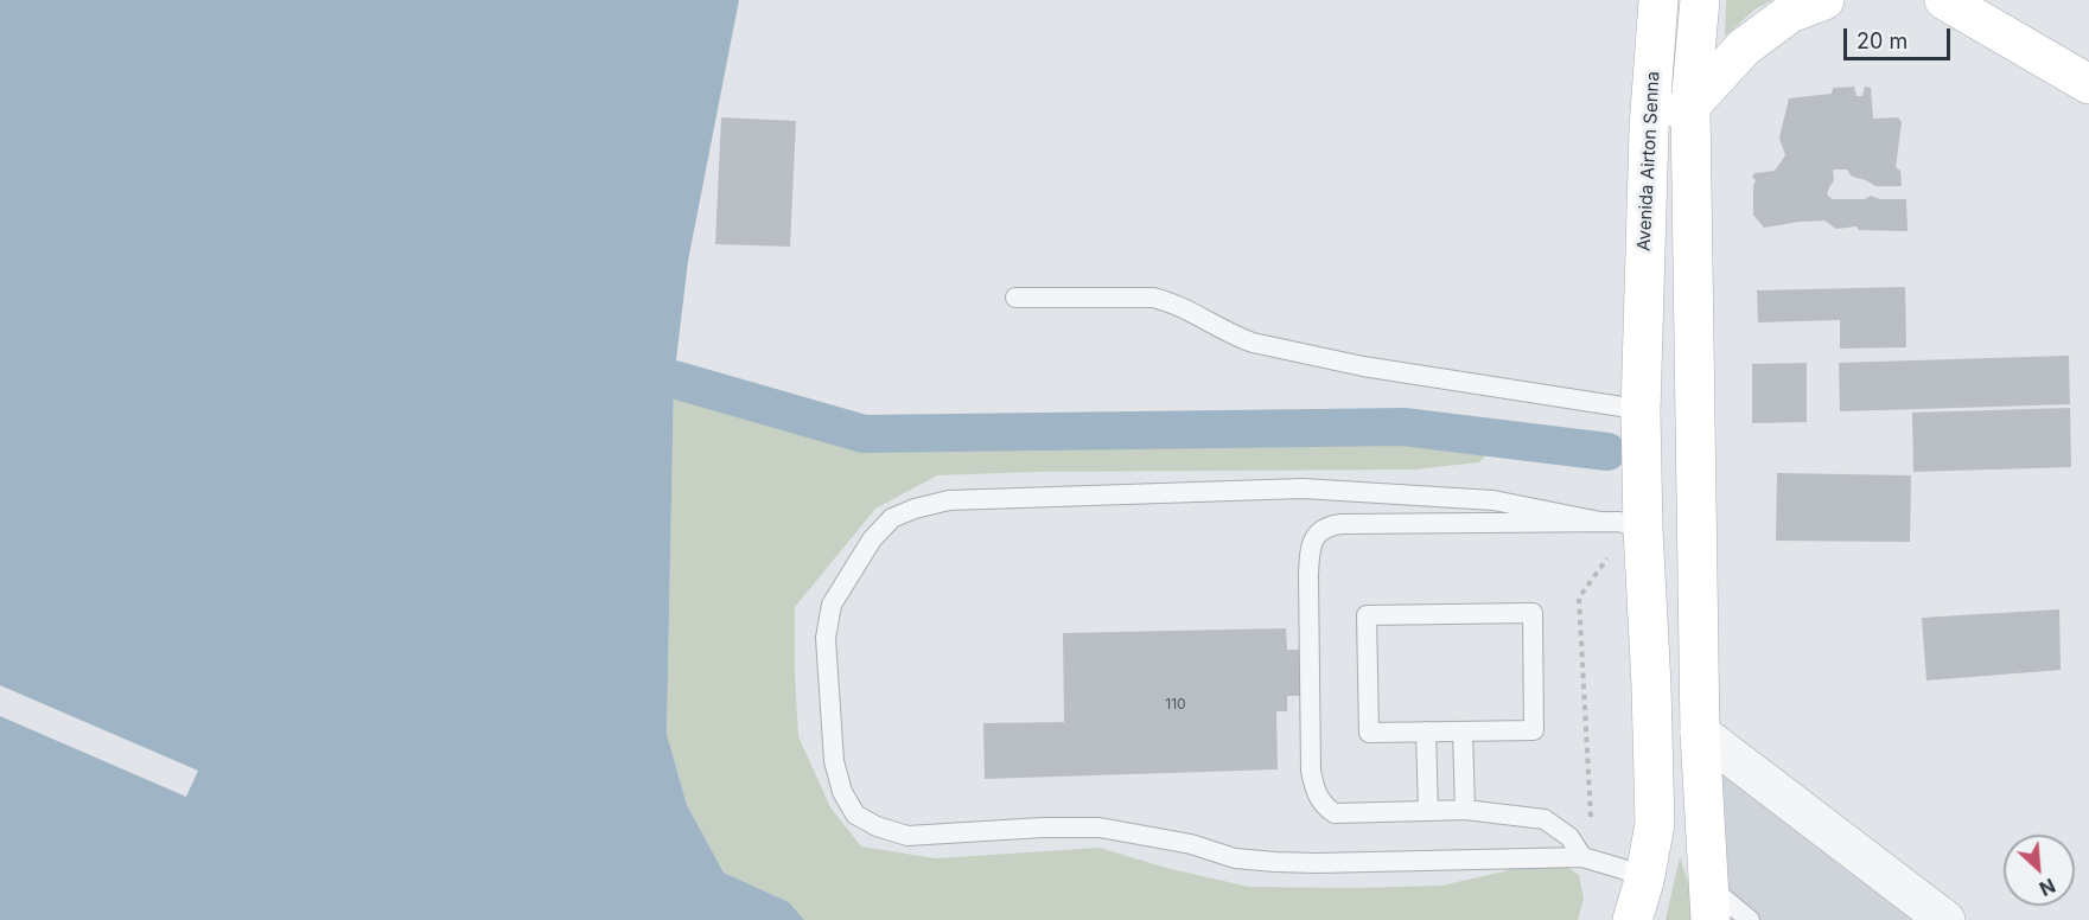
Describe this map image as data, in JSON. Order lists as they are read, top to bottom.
{
  "streets": {
    "main road": ["Avenida Airton Senna"]
  },
  "house_numbers": ["110"],
  "scale_bar": "20 m",
  "north": "bottom right"
}
